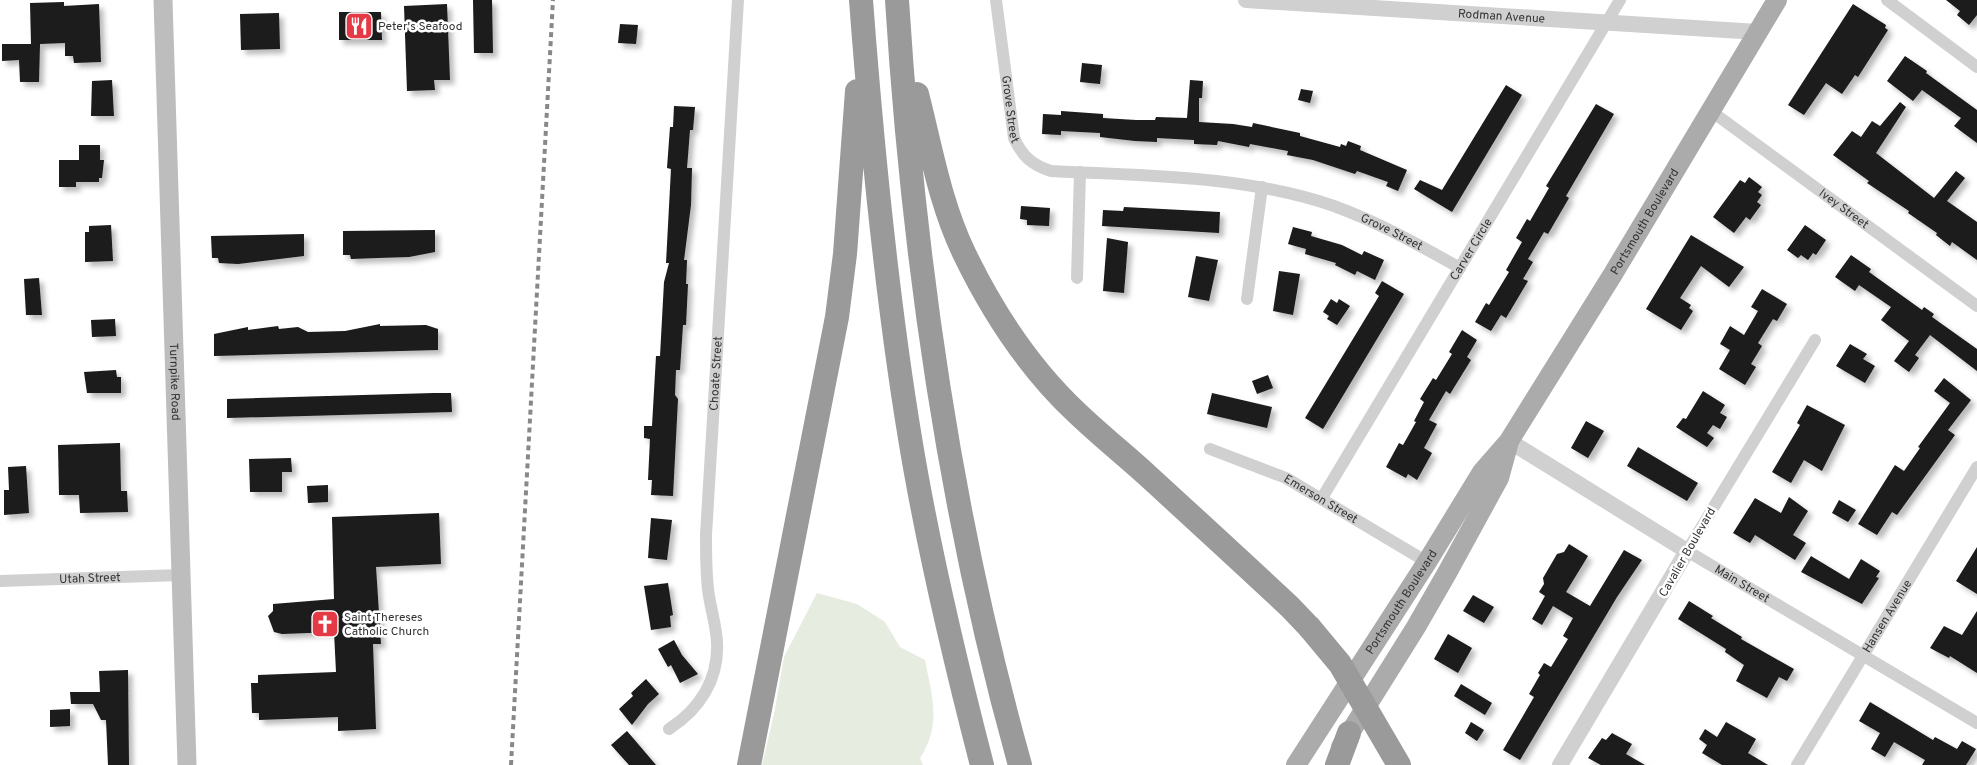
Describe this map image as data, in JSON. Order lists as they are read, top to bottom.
{
  "streets": {
    "main road": ["Portsmouth Boulevard", "Turnpike Road"],
    "street": [
      "Rodman Avenue",
      "Grove Street",
      "Ivey Street",
      "Carver Circle",
      "Choate Street",
      "Emerson Street",
      "Cavalier Boulevard",
      "Utah Street",
      "Main Street",
      "Hansen Avenue"
    ]
  },
  "crossings": [
    ["Rodman Avenue", "Portsmouth Boulevard"],
    ["Rodman Avenue", "Carver Circle"],
    ["Grove Street", "Carver Circle"],
    ["Ivey Street", "Portsmouth Boulevard"],
    ["Portsmouth Boulevard", "Emerson Street"],
    ["Portsmouth Boulevard", "Main Street"],
    ["Carver Circle", "Emerson Street"],
    ["Turnpike Road", "Utah Street"],
    ["Cavalier Boulevard", "Main Street"],
    ["Main Street", "Hansen Avenue"]
  ],
  "places": {
    "restaurant": ["Peter's Seafood"],
    "church": ["Saint Thereses Catholic Church"]
  }
}
